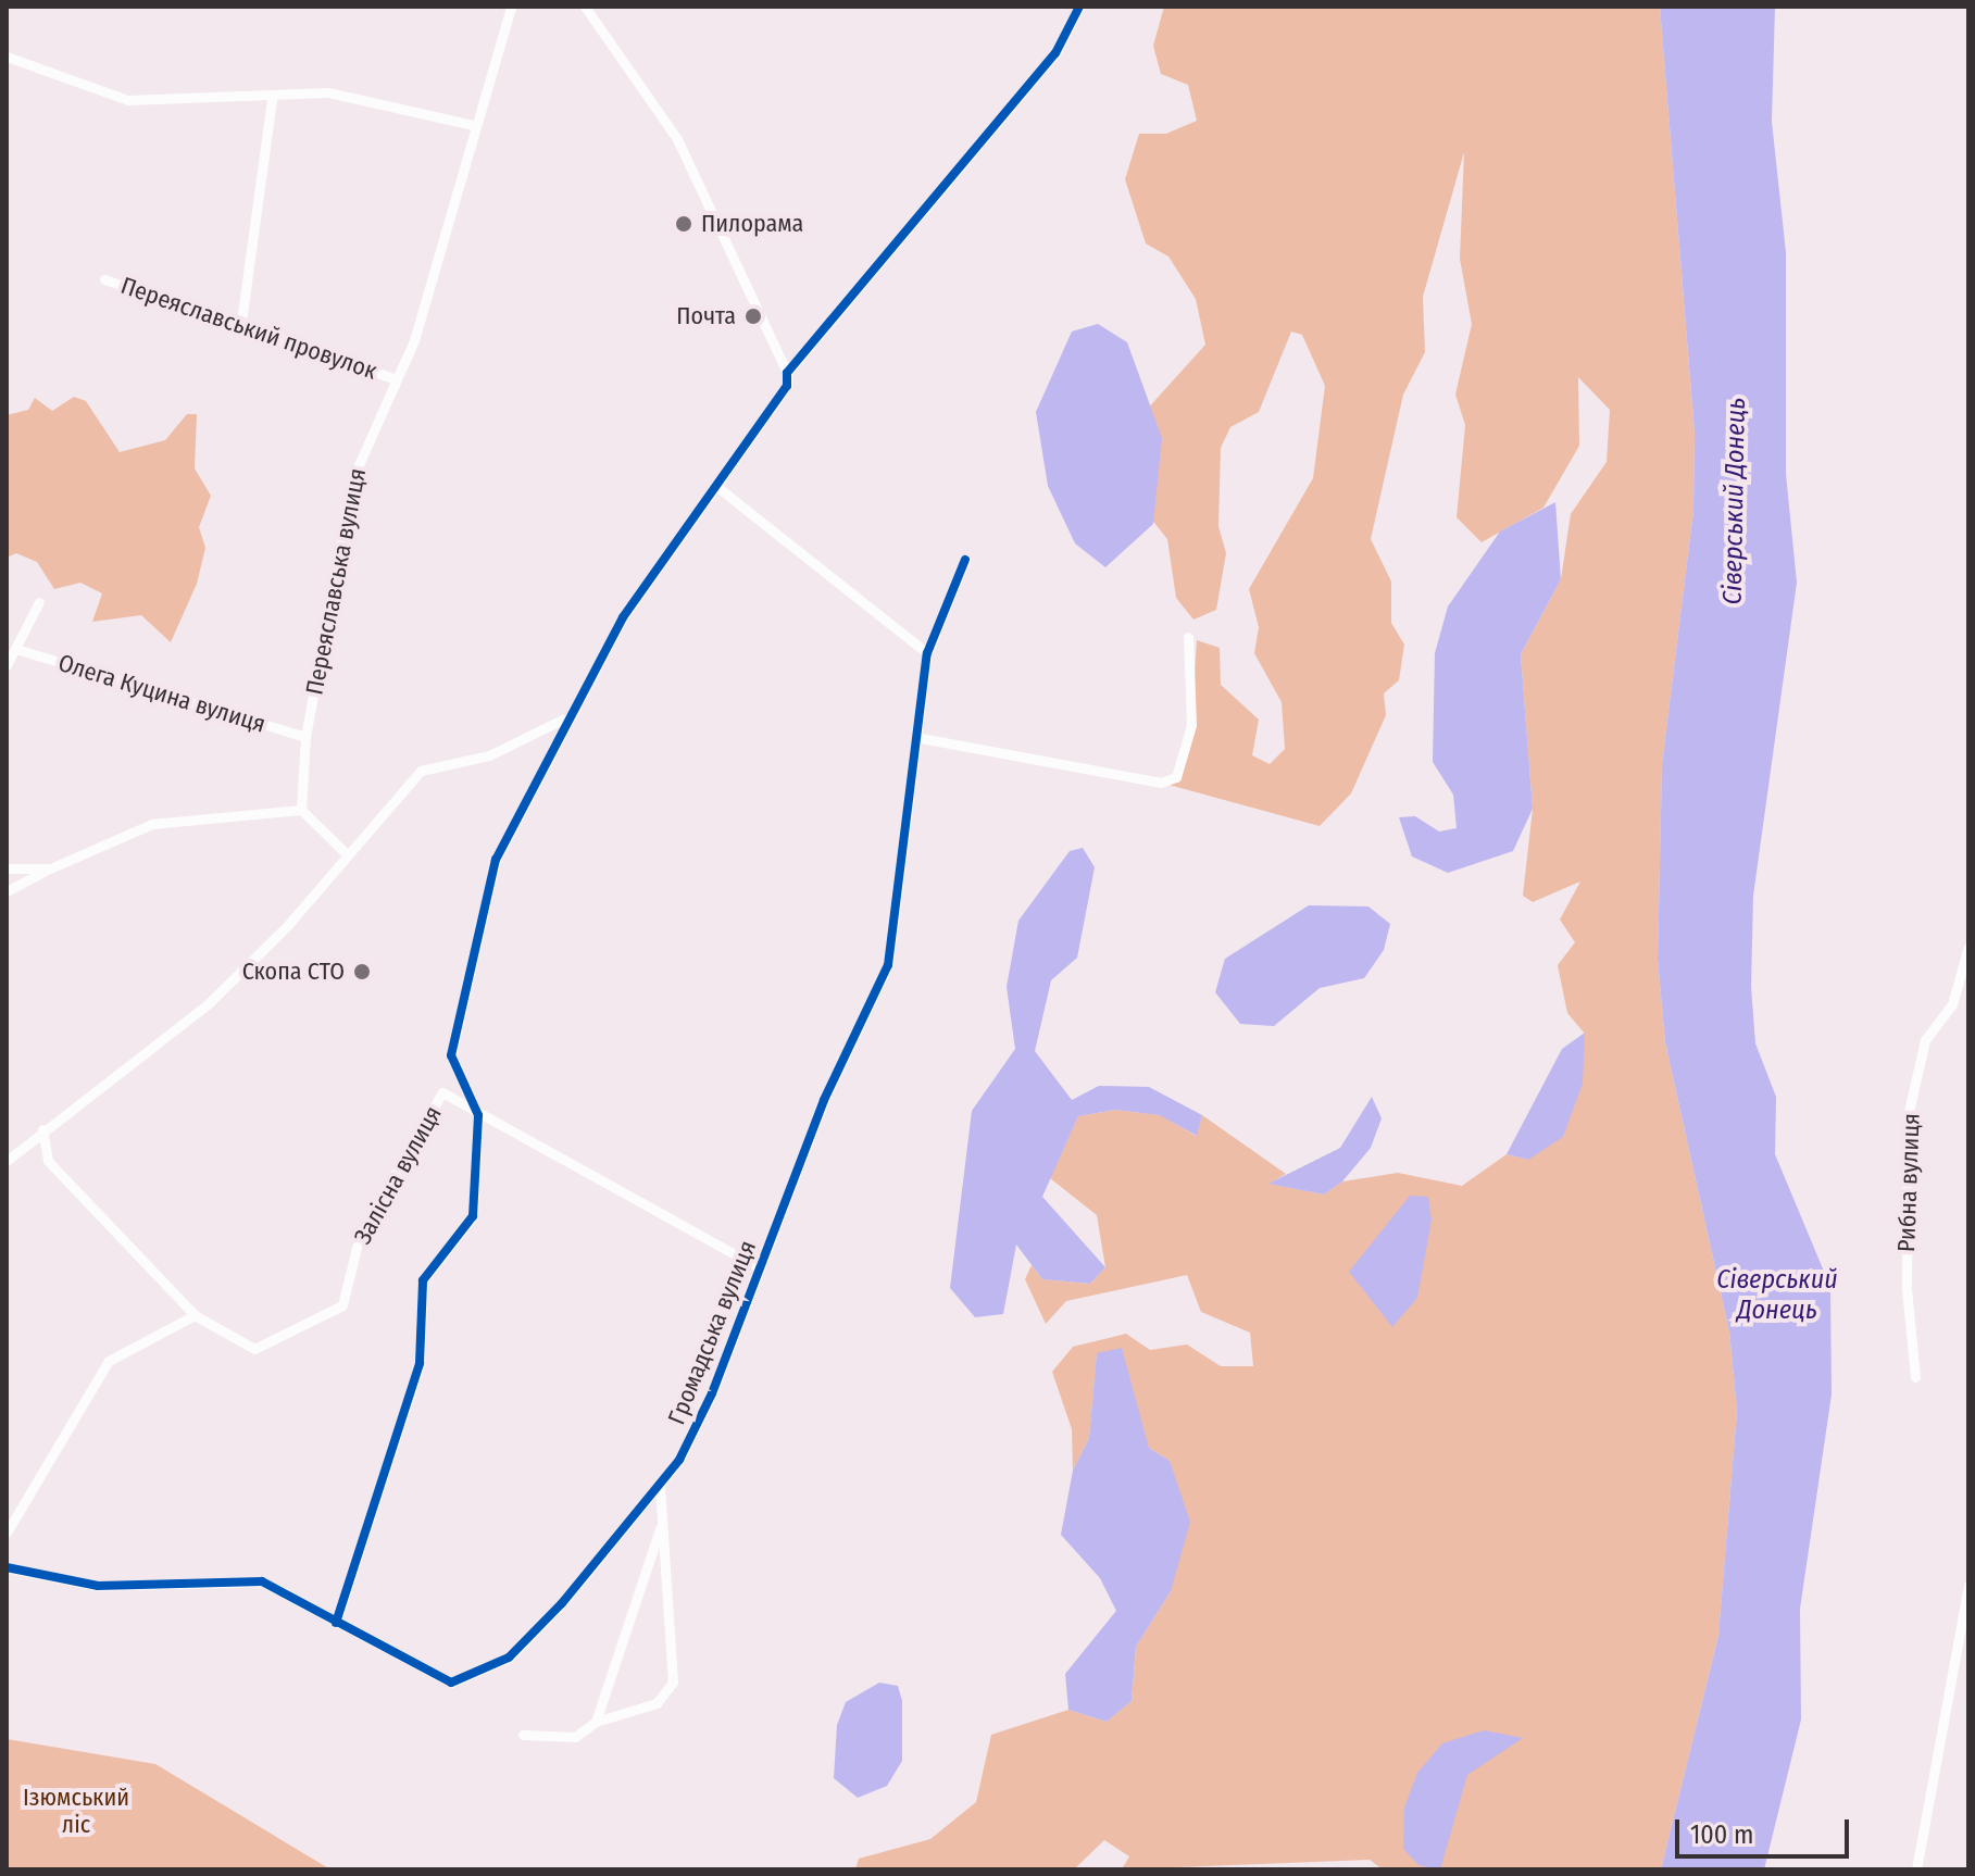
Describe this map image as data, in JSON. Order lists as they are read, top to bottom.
{
  "streets": {
    "street": [
      "Переяславський провулок",
      "Переяславська вулиця",
      "Олега Куцина вулиця",
      "Залісна вулиця",
      "Рибна вулиця",
      "Громадська вулиця"
    ]
  },
  "crossings": [
    ["Переяславський провулок", "Переяславська вулиця"],
    ["Переяславська вулиця", "Олега Куцина вулиця"]
  ],
  "water": ["Сіверський Донець"],
  "parks": ["Ізюмський ліс"],
  "places": ["Пилорама", "Почта", "Скопа СТО"],
  "scale_bar": "100 m"
}
